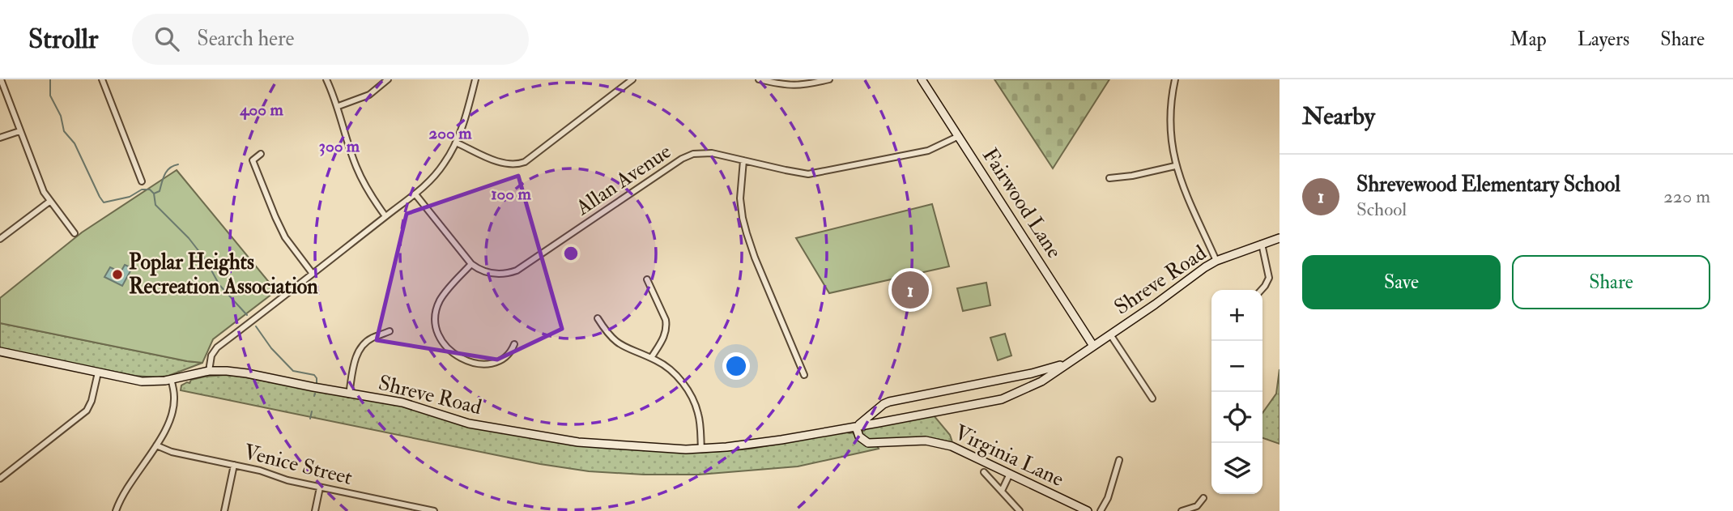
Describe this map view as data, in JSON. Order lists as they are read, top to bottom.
{
  "streets": {
    "main road": ["Fairwood Lane", "Shreve Road", "Virginia Lane"],
    "street": ["Allan Avenue", "Venice Street"]
  },
  "crossings": [
    ["Allan Avenue", "Fairwood Lane"],
    ["Fairwood Lane", "Shreve Road"],
    ["Shreve Road", "Virginia Lane"]
  ],
  "places": ["Poplar Heights Recreation Association"],
  "page": {
    "header": "Strollr",
    "search": "Search here",
    "nav": ["Map", "Layers", "Share"],
    "heading": "Nearby",
    "list": [
      {
        "mark": "1",
        "name": "Shrevewood Elementary School",
        "note": "School",
        "value": "220 m"
      }
    ],
    "buttons": ["Save", "Share"],
    "pins": "1",
    "map_buttons": ["+", "−"]
  },
  "rings": [
    "400 m",
    "200 m",
    "300 m",
    "100 m"
  ]
}
